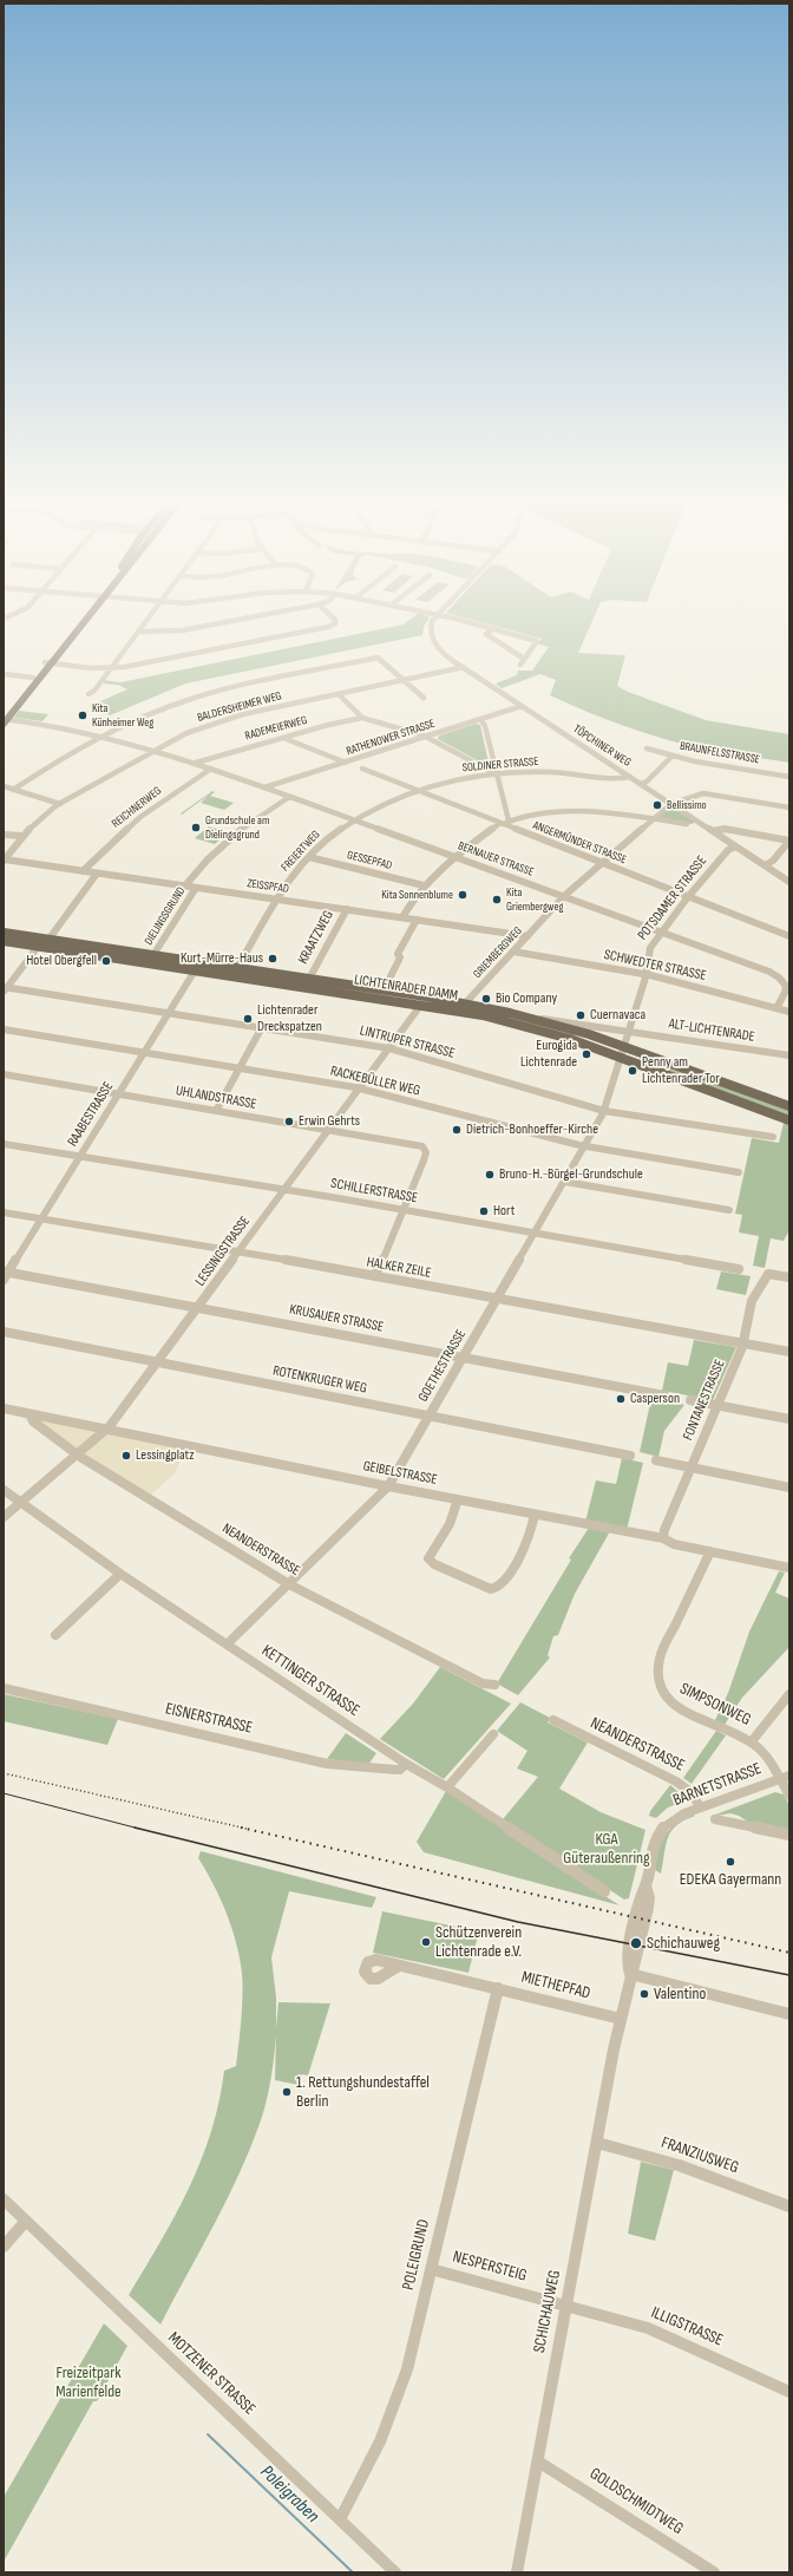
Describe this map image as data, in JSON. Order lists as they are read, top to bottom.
{
  "streets": {
    "main road": ["LICHTENRADER DAMM"],
    "street": [
      "BALDERSHEIMER WEG",
      "RADEMEIERWEG",
      "RATHENOWER STRASSE",
      "TÖPCHINER WEG",
      "BRAUNFELSSTRASSE",
      "SOLDINER STRASSE",
      "REICHNERWEG",
      "ANGERMÜNDER STRASSE",
      "FREIERTWEG",
      "BERNAUER STRASSE",
      "GESSEPFAD",
      "ZEISSPFAD",
      "POTSDAMER STRASSE",
      "DIELINGSGRUND",
      "KRAATZWEG",
      "GRIEMBERGWEG",
      "SCHWEDTER STRASSE",
      "ALT-LICHTENRADE",
      "LINTRUPER STRASSE",
      "RACKEBÜLLER WEG",
      "UHLANDSTRASSE",
      "RAABESTRASSE",
      "SCHILLERSTRASSE",
      "LESSINGSTRASSE",
      "HALKER ZEILE",
      "KRUSAUER STRASSE",
      "GOETHESTRASSE",
      "ROTENKRUGER WEG",
      "FONTANESTRASSE",
      "GEIBELSTRASSE",
      "NEANDERSTRASSE",
      "KETTINGER STRASSE",
      "SIMPSONWEG",
      "EISNERSTRASSE",
      "BARNETSTRASSE",
      "MIETHEPFAD",
      "FRANZIUSWEG",
      "POLEIGRUND",
      "NESPERSTEIG",
      "SCHICHAUWEG",
      "ILLIGSTRASSE",
      "MOTZENER STRASSE",
      "GOLDSCHMIDTWEG"
    ]
  },
  "crossings": [
    ["BALDERSHEIMER WEG", "TÖPCHINER WEG"],
    ["BALDERSHEIMER WEG", "BERNAUER STRASSE"],
    ["BALDERSHEIMER WEG", "ZEISSPFAD"],
    ["RADEMEIERWEG", "BERNAUER STRASSE"],
    ["RATHENOWER STRASSE", "TÖPCHINER WEG"],
    ["RATHENOWER STRASSE", "BERNAUER STRASSE"],
    ["TÖPCHINER WEG", "SOLDINER STRASSE"],
    ["TÖPCHINER WEG", "POTSDAMER STRASSE"],
    ["TÖPCHINER WEG", "GRIEMBERGWEG"],
    ["SOLDINER STRASSE", "ANGERMÜNDER STRASSE"],
    ["SOLDINER STRASSE", "FREIERTWEG"],
    ["SOLDINER STRASSE", "BERNAUER STRASSE"],
    ["REICHNERWEG", "BERNAUER STRASSE"],
    ["REICHNERWEG", "ZEISSPFAD"],
    ["ANGERMÜNDER STRASSE", "POTSDAMER STRASSE"],
    ["ANGERMÜNDER STRASSE", "GRIEMBERGWEG"],
    ["FREIERTWEG", "BERNAUER STRASSE"],
    ["FREIERTWEG", "GESSEPFAD"],
    ["FREIERTWEG", "ZEISSPFAD"],
    ["FREIERTWEG", "LICHTENRADER DAMM"],
    ["BERNAUER STRASSE", "POTSDAMER STRASSE"],
    ["BERNAUER STRASSE", "DIELINGSGRUND"],
    ["BERNAUER STRASSE", "GRIEMBERGWEG"],
    ["BERNAUER STRASSE", "SCHWEDTER STRASSE"],
    ["ZEISSPFAD", "DIELINGSGRUND"],
    ["ZEISSPFAD", "KRAATZWEG"],
    ["ZEISSPFAD", "GRIEMBERGWEG"],
    ["POTSDAMER STRASSE", "SCHWEDTER STRASSE"],
    ["POTSDAMER STRASSE", "LICHTENRADER DAMM"],
    ["POTSDAMER STRASSE", "ALT-LICHTENRADE"],
    ["POTSDAMER STRASSE", "GOETHESTRASSE"],
    ["DIELINGSGRUND", "LICHTENRADER DAMM"],
    ["KRAATZWEG", "LICHTENRADER DAMM"],
    ["GRIEMBERGWEG", "SCHWEDTER STRASSE"],
    ["GRIEMBERGWEG", "LICHTENRADER DAMM"],
    ["LICHTENRADER DAMM", "ALT-LICHTENRADE"],
    ["LICHTENRADER DAMM", "RAABESTRASSE"],
    ["LICHTENRADER DAMM", "LESSINGSTRASSE"],
    ["LICHTENRADER DAMM", "GOETHESTRASSE"],
    ["LINTRUPER STRASSE", "RAABESTRASSE"],
    ["LINTRUPER STRASSE", "LESSINGSTRASSE"],
    ["LINTRUPER STRASSE", "GOETHESTRASSE"],
    ["RACKEBÜLLER WEG", "RAABESTRASSE"],
    ["RACKEBÜLLER WEG", "LESSINGSTRASSE"],
    ["RACKEBÜLLER WEG", "GOETHESTRASSE"],
    ["UHLANDSTRASSE", "RAABESTRASSE"],
    ["UHLANDSTRASSE", "SCHILLERSTRASSE"],
    ["UHLANDSTRASSE", "LESSINGSTRASSE"],
    ["RAABESTRASSE", "SCHILLERSTRASSE"],
    ["RAABESTRASSE", "HALKER ZEILE"],
    ["RAABESTRASSE", "KRUSAUER STRASSE"],
    ["SCHILLERSTRASSE", "LESSINGSTRASSE"],
    ["SCHILLERSTRASSE", "GOETHESTRASSE"],
    ["LESSINGSTRASSE", "HALKER ZEILE"],
    ["LESSINGSTRASSE", "KRUSAUER STRASSE"],
    ["LESSINGSTRASSE", "ROTENKRUGER WEG"],
    ["LESSINGSTRASSE", "GEIBELSTRASSE"],
    ["LESSINGSTRASSE", "NEANDERSTRASSE"],
    ["LESSINGSTRASSE", "KETTINGER STRASSE"],
    ["HALKER ZEILE", "GOETHESTRASSE"],
    ["HALKER ZEILE", "FONTANESTRASSE"],
    ["KRUSAUER STRASSE", "GOETHESTRASSE"],
    ["GOETHESTRASSE", "ROTENKRUGER WEG"],
    ["GOETHESTRASSE", "GEIBELSTRASSE"],
    ["GOETHESTRASSE", "NEANDERSTRASSE"],
    ["GOETHESTRASSE", "KETTINGER STRASSE"],
    ["FONTANESTRASSE", "GEIBELSTRASSE"],
    ["GEIBELSTRASSE", "NEANDERSTRASSE"],
    ["GEIBELSTRASSE", "SIMPSONWEG"],
    ["NEANDERSTRASSE", "BARNETSTRASSE"],
    ["KETTINGER STRASSE", "EISNERSTRASSE"],
    ["SIMPSONWEG", "BARNETSTRASSE"],
    ["BARNETSTRASSE", "SCHICHAUWEG"],
    ["MIETHEPFAD", "POLEIGRUND"],
    ["MIETHEPFAD", "SCHICHAUWEG"],
    ["FRANZIUSWEG", "SCHICHAUWEG"],
    ["POLEIGRUND", "NESPERSTEIG"],
    ["POLEIGRUND", "MOTZENER STRASSE"],
    ["NESPERSTEIG", "SCHICHAUWEG"],
    ["NESPERSTEIG", "ILLIGSTRASSE"],
    ["SCHICHAUWEG", "ILLIGSTRASSE"],
    ["SCHICHAUWEG", "GOLDSCHMIDTWEG"]
  ],
  "water": ["Poleigraben"],
  "parks": ["KGA Güteraußenring", "Freizeitpark Marienfelde"],
  "places": [
    "Kita Künheimer Weg",
    "Bellissimo",
    "Grundschule am Dielingsgrund",
    "Kita Sonnenblume",
    "Kita Griembergweg",
    "Kurt-Mürre-Haus",
    "Hotel Obergfell",
    "Bio Company",
    "Cuernavaca",
    "Lichtenrader Dreckspatzen",
    "Eurogida Lichtenrade",
    "Penny am Lichtenrader Tor",
    "Erwin Gehrts",
    "Dietrich-Bonhoeffer-Kirche",
    "Bruno-H.-Bürgel-Grundschule",
    "Hort",
    "Casperson",
    "Lessingplatz",
    "EDEKA Gayermann",
    "Schützenverein Lichtenrade e.V.",
    "Schichauweg",
    "Valentino",
    "1. Rettungshundestaffel Berlin"
  ]
}
